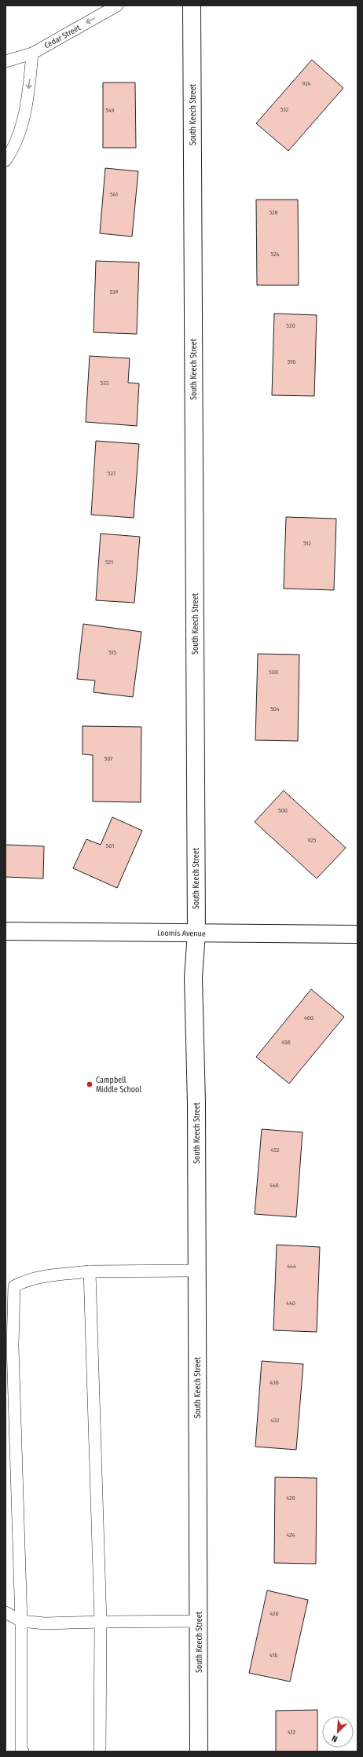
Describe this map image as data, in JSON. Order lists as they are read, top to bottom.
{
  "streets": {
    "street": ["South Keech Street", "Loomis Avenue"],
    "lane": ["Cedar Street"]
  },
  "crossings": [
    ["South Keech Street", "Loomis Avenue"]
  ],
  "one_way": ["Cedar Street"],
  "places": ["Campbell Middle School"],
  "house_numbers": [
    "924",
    "532",
    "549",
    "541",
    "528",
    "524",
    "539",
    "520",
    "516",
    "533",
    "527",
    "512",
    "521",
    "515",
    "508",
    "504",
    "507",
    "500",
    "925",
    "501",
    "460",
    "456",
    "452",
    "448",
    "444",
    "440",
    "436",
    "432",
    "428",
    "424",
    "420",
    "416",
    "412"
  ],
  "north": "bottom left"
}
